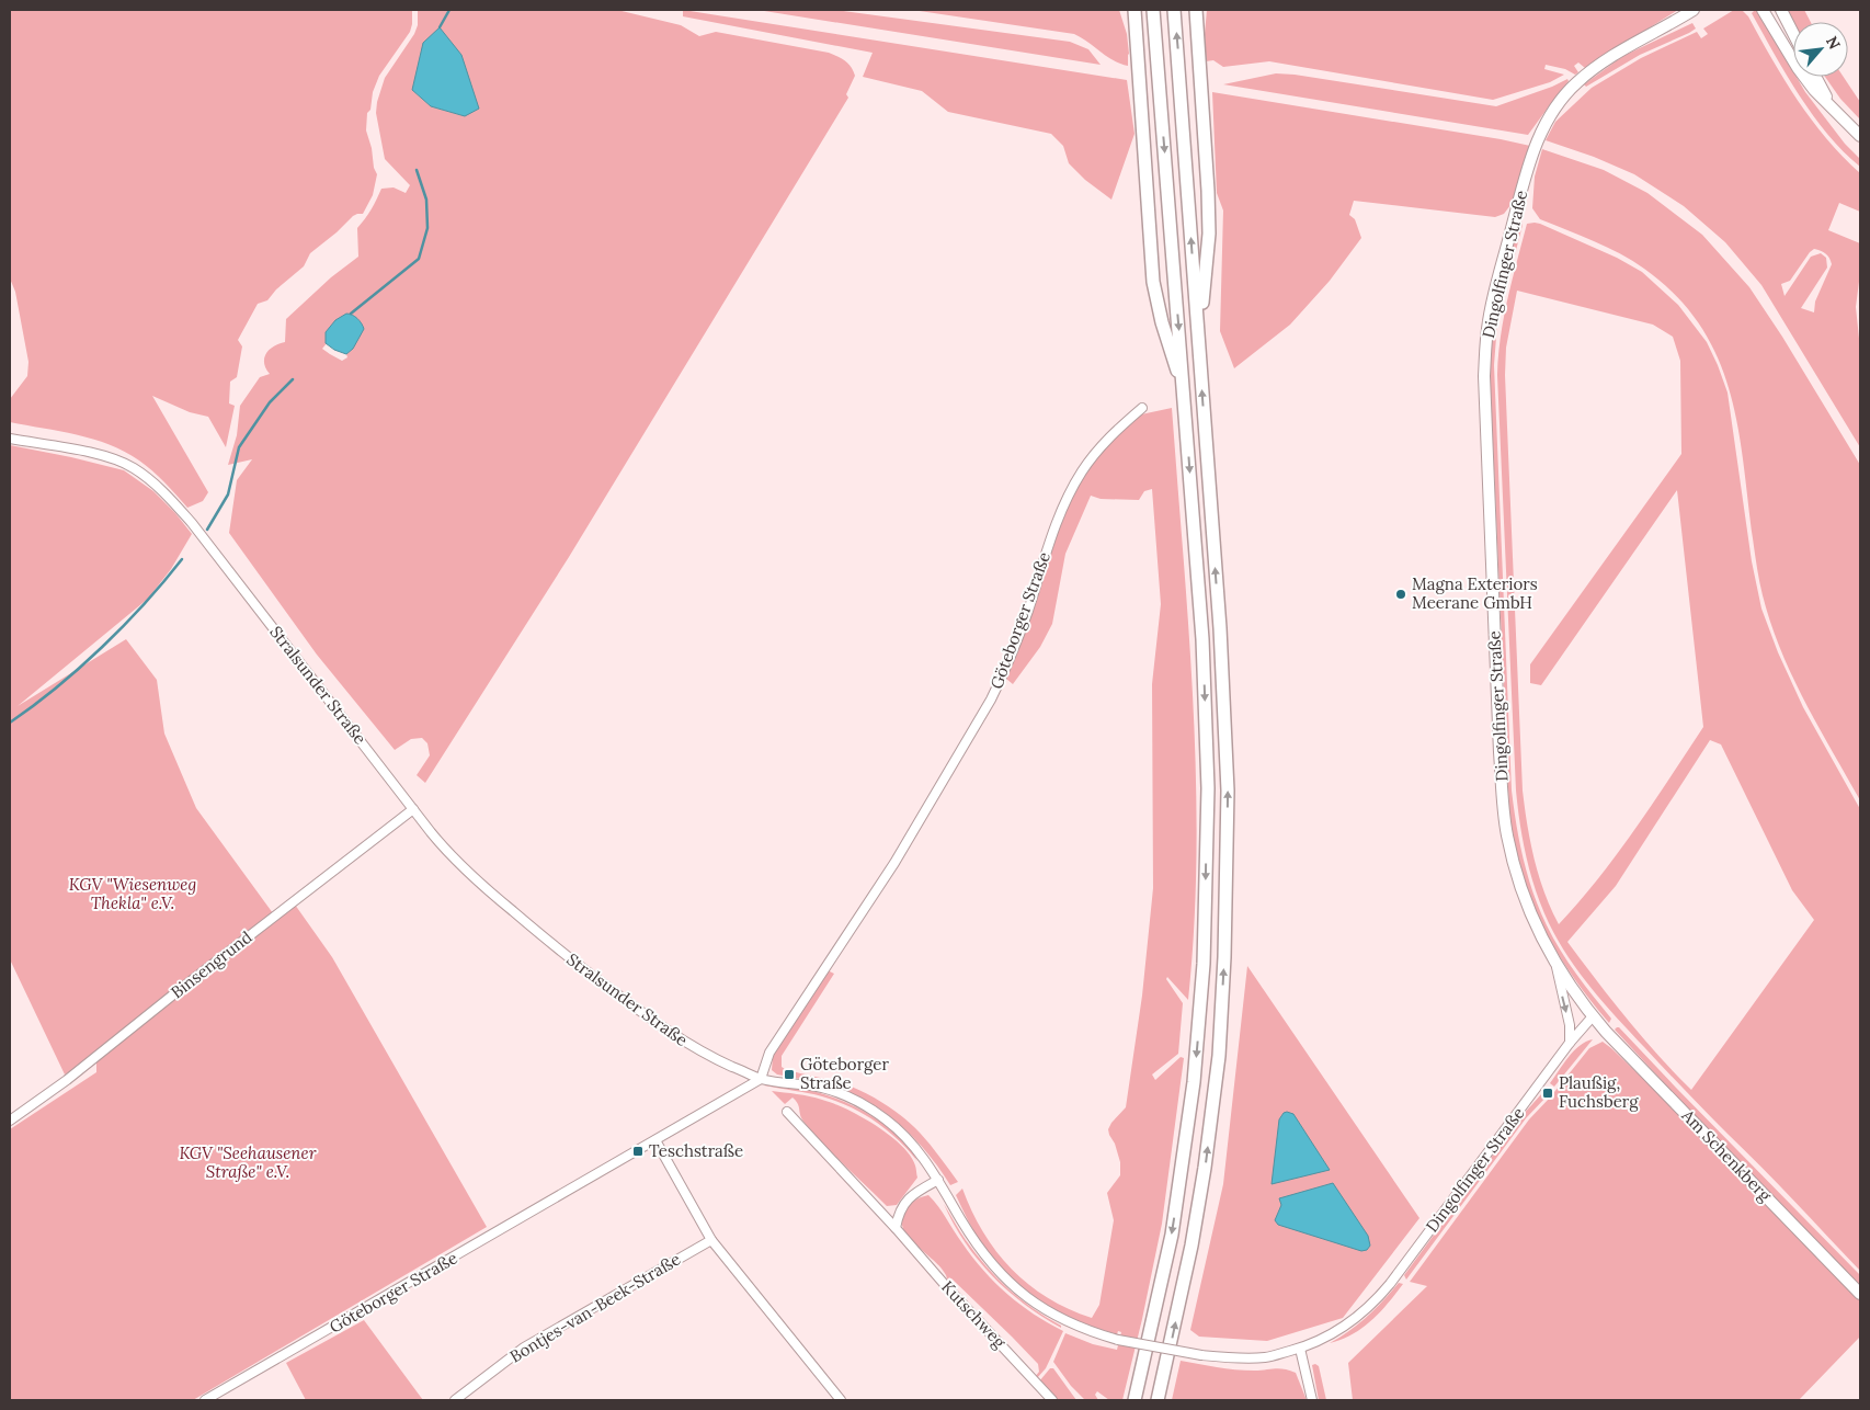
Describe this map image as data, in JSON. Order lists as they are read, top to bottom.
{
  "streets": {
    "main road": ["Dingolfinger Straße", "Am Schenkberg"],
    "street": [
      "Göteborger Straße",
      "Stralsunder Straße",
      "Binsengrund",
      "Bontjes-van-Beek-Straße",
      "Kutschweg"
    ]
  },
  "crossings": [
    ["Dingolfinger Straße", "Stralsunder Straße"],
    ["Dingolfinger Straße", "Am Schenkberg"],
    ["Göteborger Straße", "Stralsunder Straße"],
    ["Stralsunder Straße", "Binsengrund"]
  ],
  "parks": ["KGV \"Wiesenweg Thekla\" e.V.", "KGV \"Seehausener Straße\" e.V."],
  "places": {
    "other": ["Magna Exteriors Meerane GmbH"],
    "transit": ["Göteborger Straße", "Plaußig, Fuchsberg", "Teschstraße"]
  },
  "north": "top right"
}
